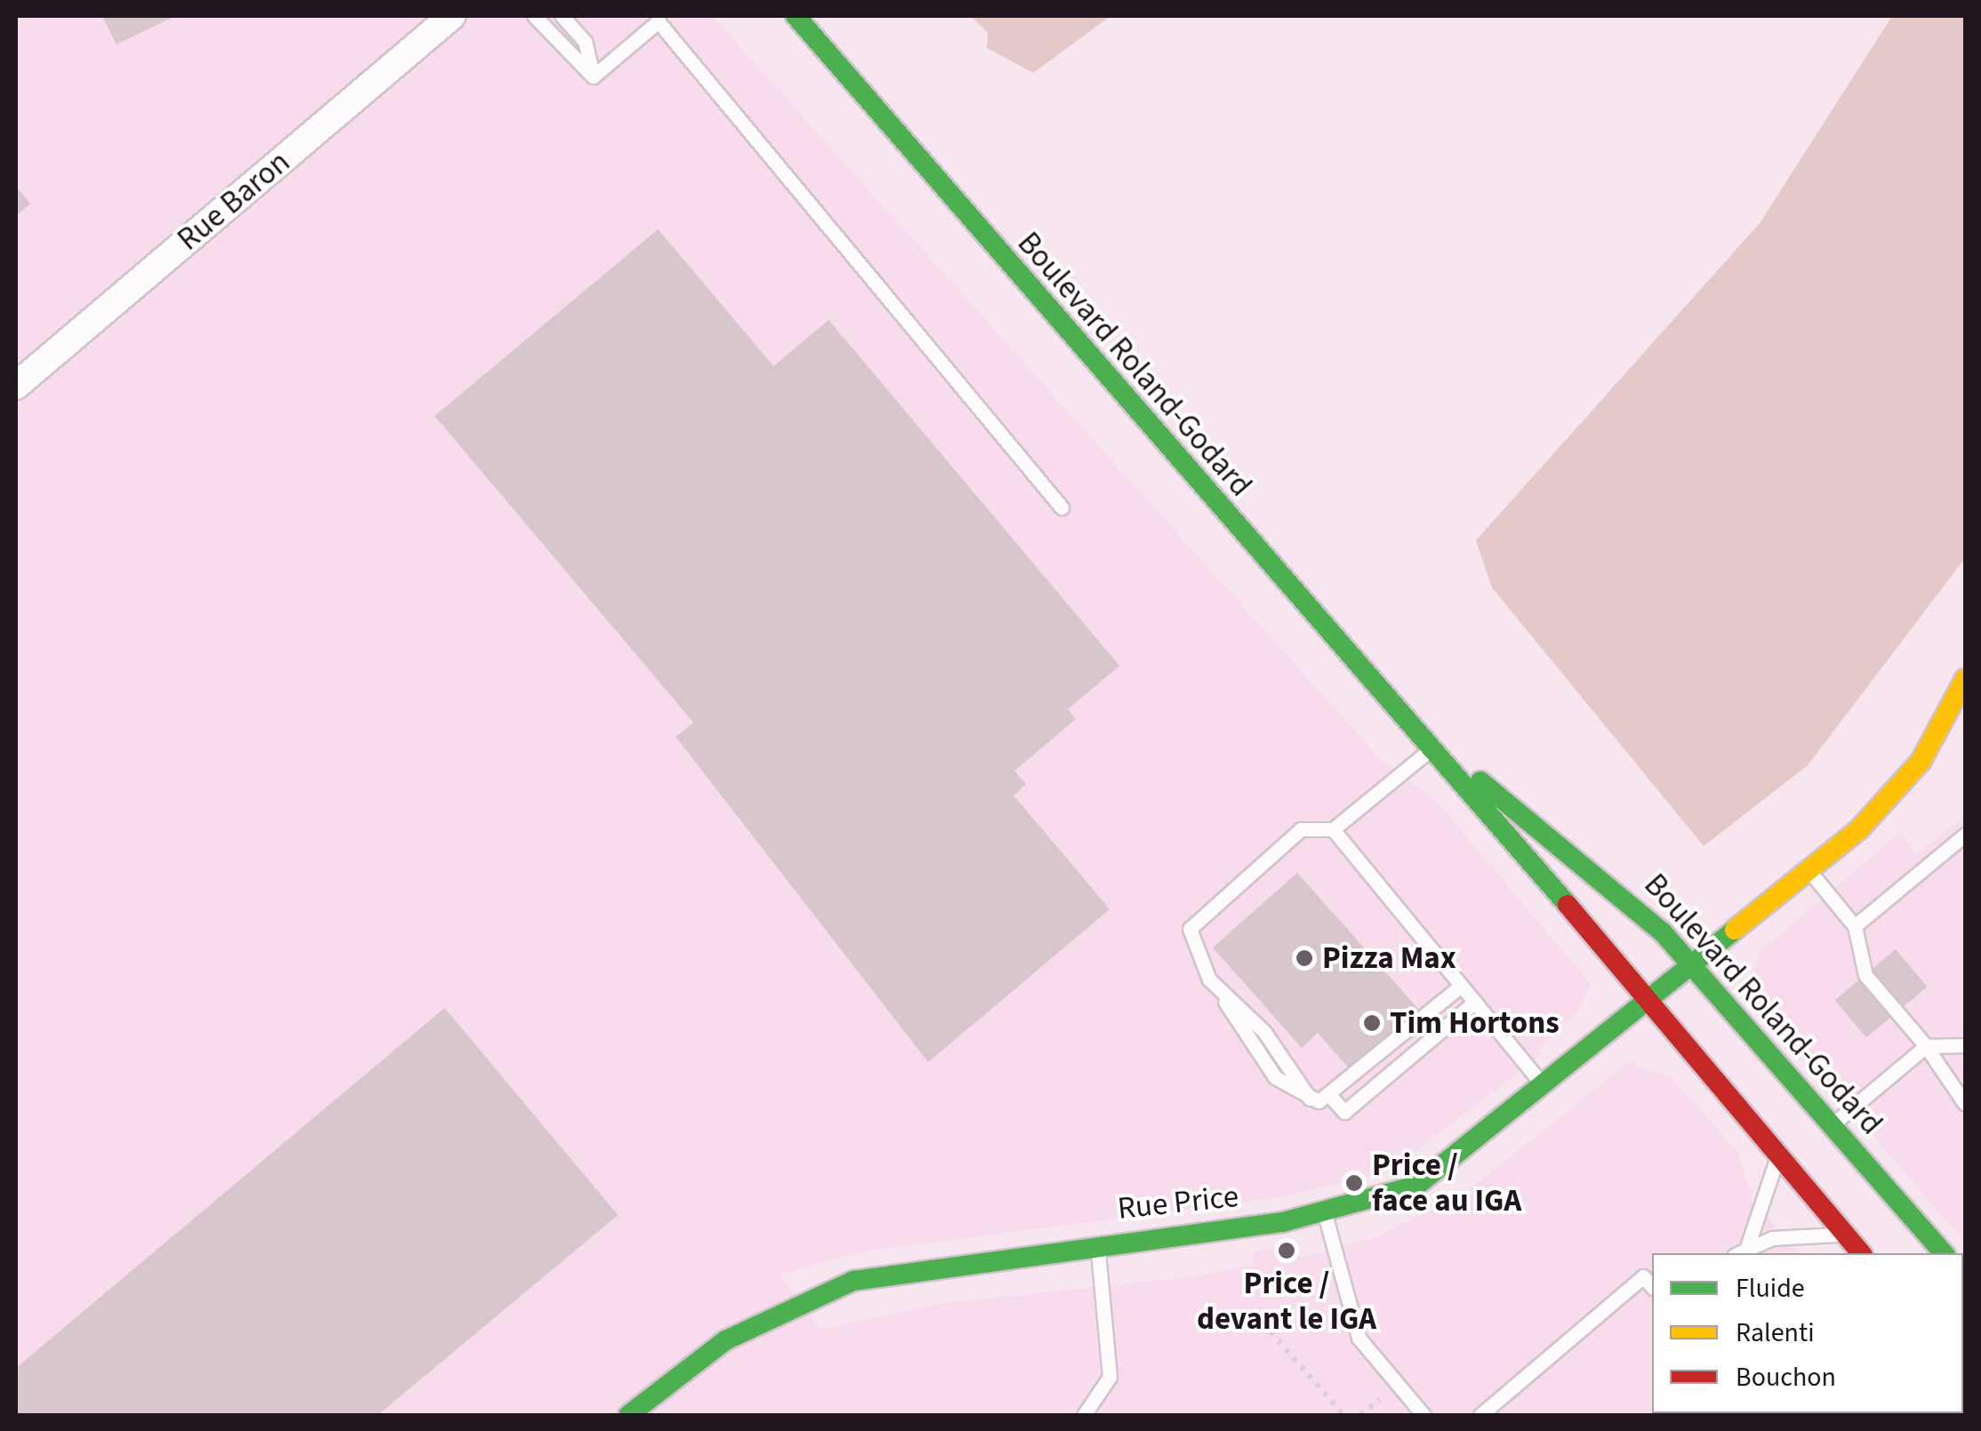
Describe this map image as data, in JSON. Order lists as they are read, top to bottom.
{
  "streets": {
    "street": ["Rue Baron", "Boulevard Roland-Godard", "Rue Price"]
  },
  "crossings": [
    ["Boulevard Roland-Godard", "Rue Price"]
  ],
  "places": [
    "Pizza Max",
    "Tim Hortons",
    "Price / face au IGA",
    "Price / devant le IGA"
  ],
  "legend": ["Fluide", "Ralenti", "Bouchon"]
}
